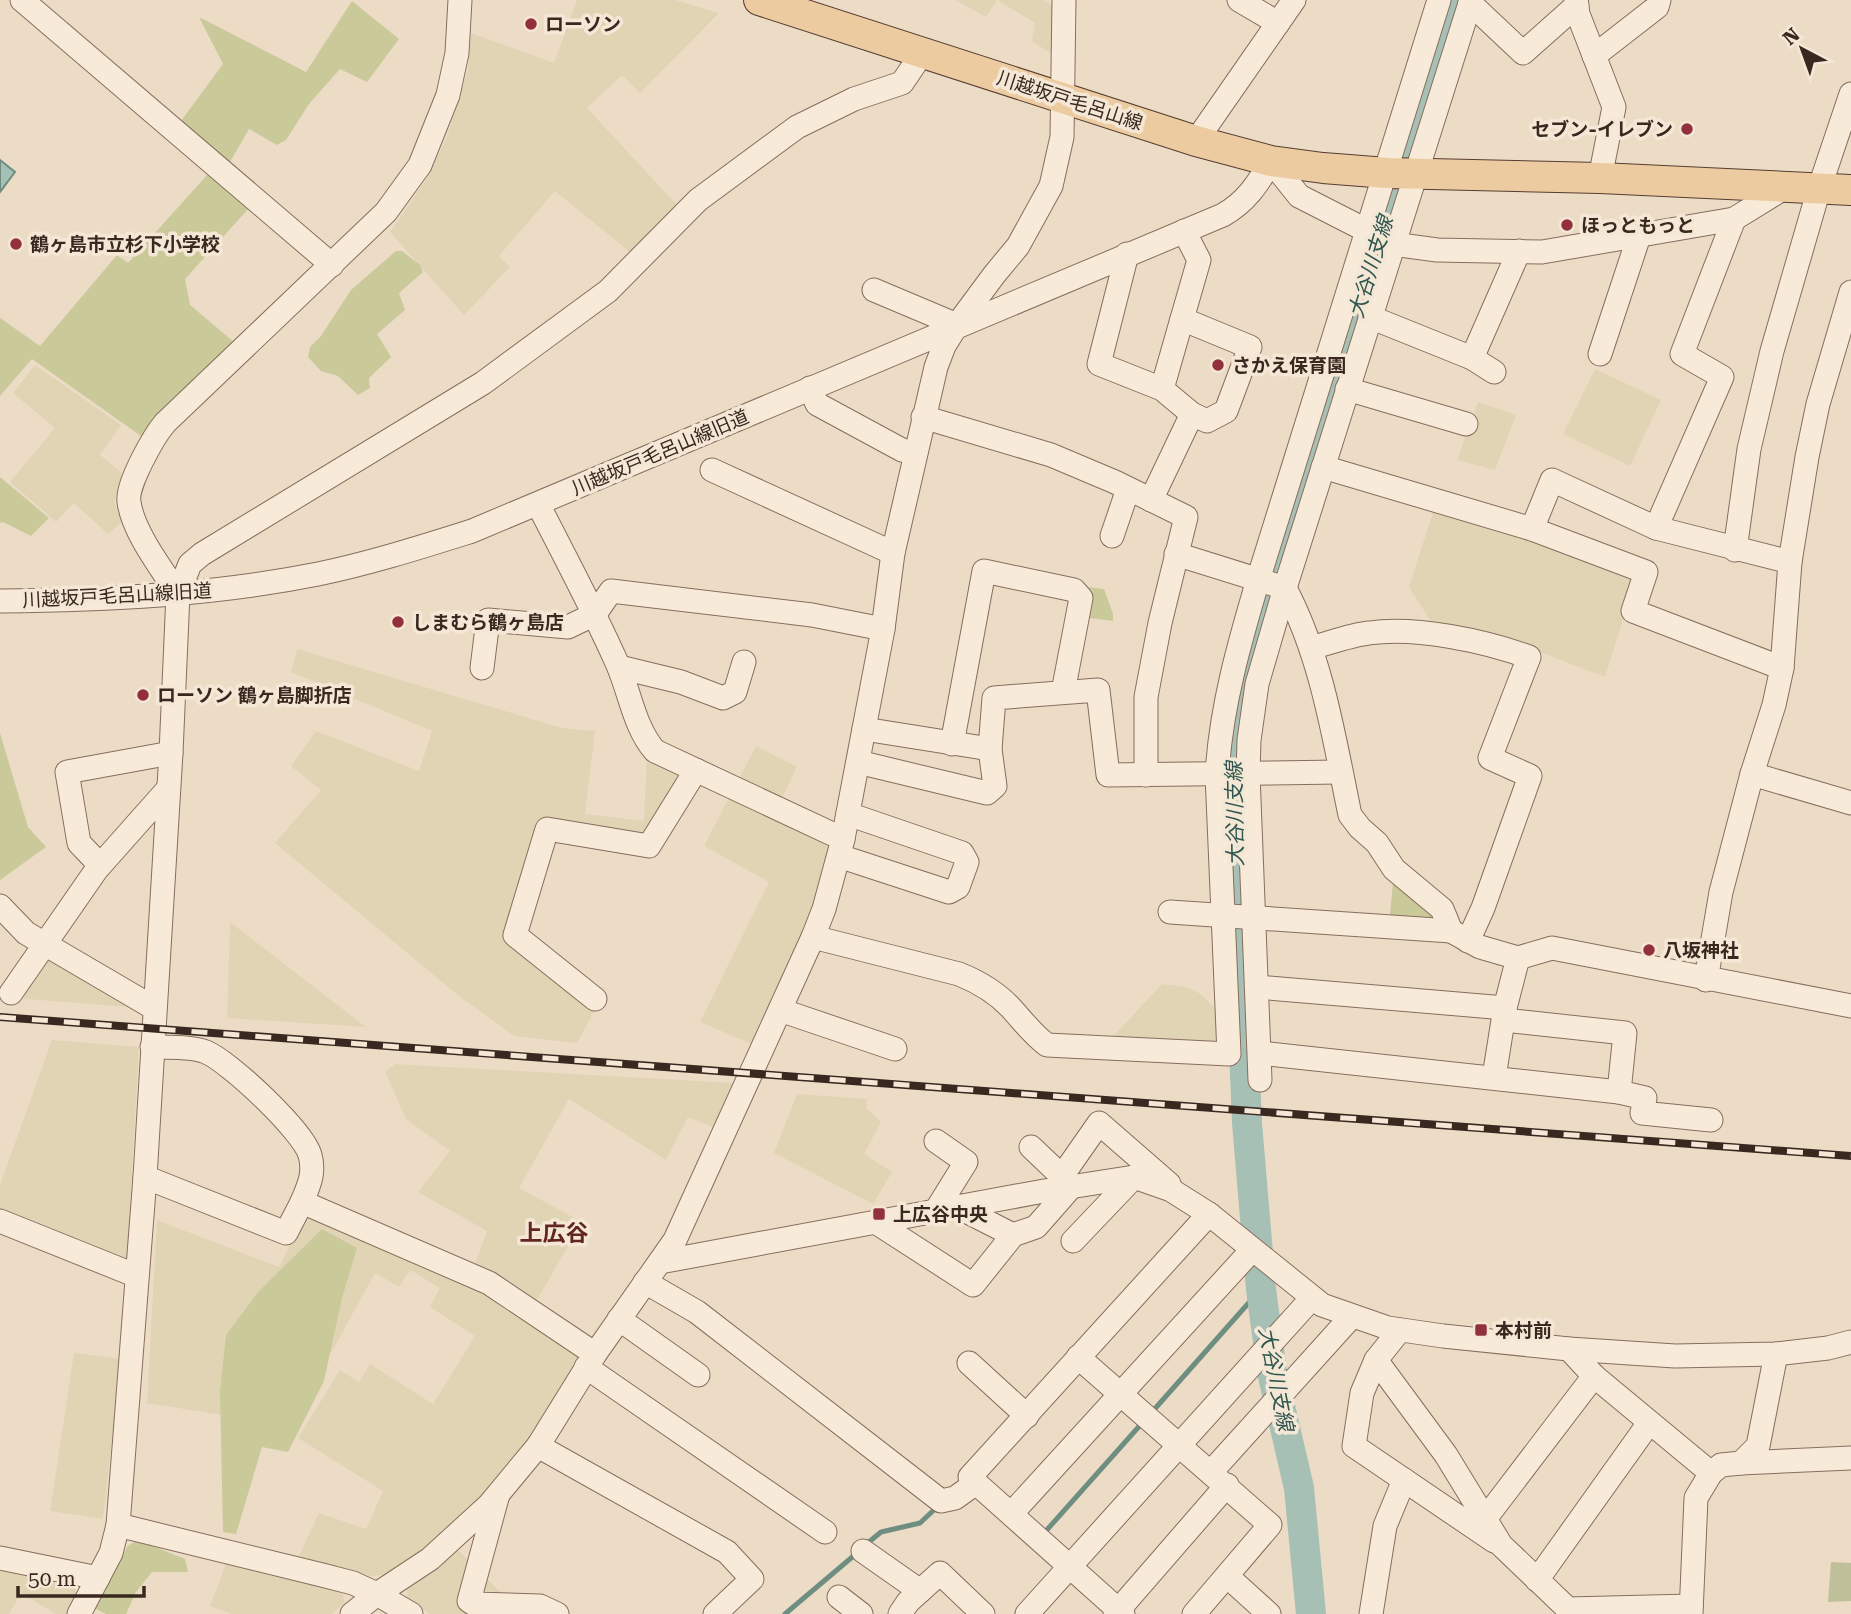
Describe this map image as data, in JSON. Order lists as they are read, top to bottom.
{
  "streets": {
    "main road": ["川越坂戸毛呂山線"],
    "street": ["川越坂戸毛呂山線旧道"]
  },
  "crossings": [
    ["川越坂戸毛呂山線", "川越坂戸毛呂山線旧道"]
  ],
  "districts": ["上広谷"],
  "water": ["大谷川支線"],
  "places": {
    "other": [
      "ローソン",
      "セブン-イレブン",
      "ほっともっと",
      "鶴ヶ島市立杉下小学校",
      "さかえ保育園",
      "しまむら鶴ヶ島店",
      "ローソン 鶴ヶ島脚折店",
      "八坂神社"
    ],
    "transit": ["上広谷中央", "本村前"]
  },
  "scale_bar": "50 m",
  "north": "top left"
}
